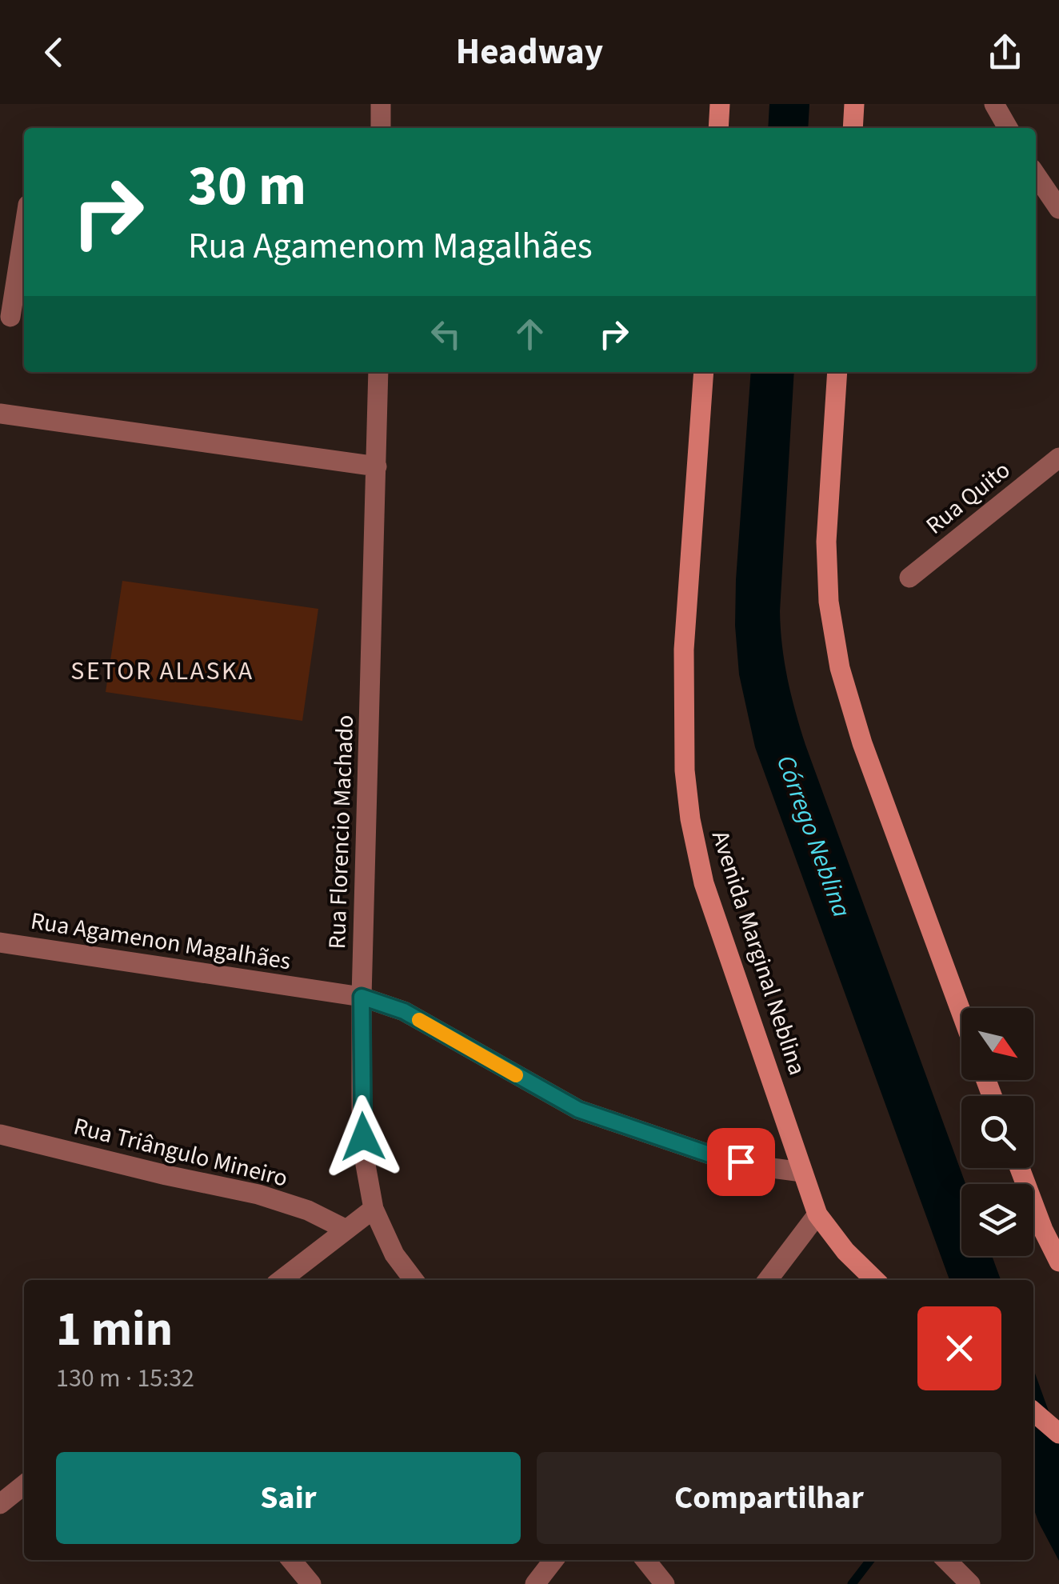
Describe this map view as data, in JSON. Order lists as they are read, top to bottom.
{
  "streets": {
    "main road": ["Avenida Marginal Neblina"],
    "street": [
      "Rua Quito",
      "Rua Florencio Machado",
      "Rua Agamenon Magalhães",
      "Rua Triângulo Mineiro"
    ]
  },
  "crossings": [
    ["Rua Florencio Machado", "Rua Agamenon Magalhães"],
    ["Rua Agamenon Magalhães", "Avenida Marginal Neblina"]
  ],
  "districts": ["SETOR ALASKA"],
  "water": ["Córrego Neblina"],
  "north": "bottom right",
  "page": {
    "header": "Headway",
    "turn": ["30 m", "Rua Agamenom Magalhães"],
    "heading": ["1 min", "130 m · 15:32"],
    "buttons": ["Sair", "Compartilhar"]
  }
}
